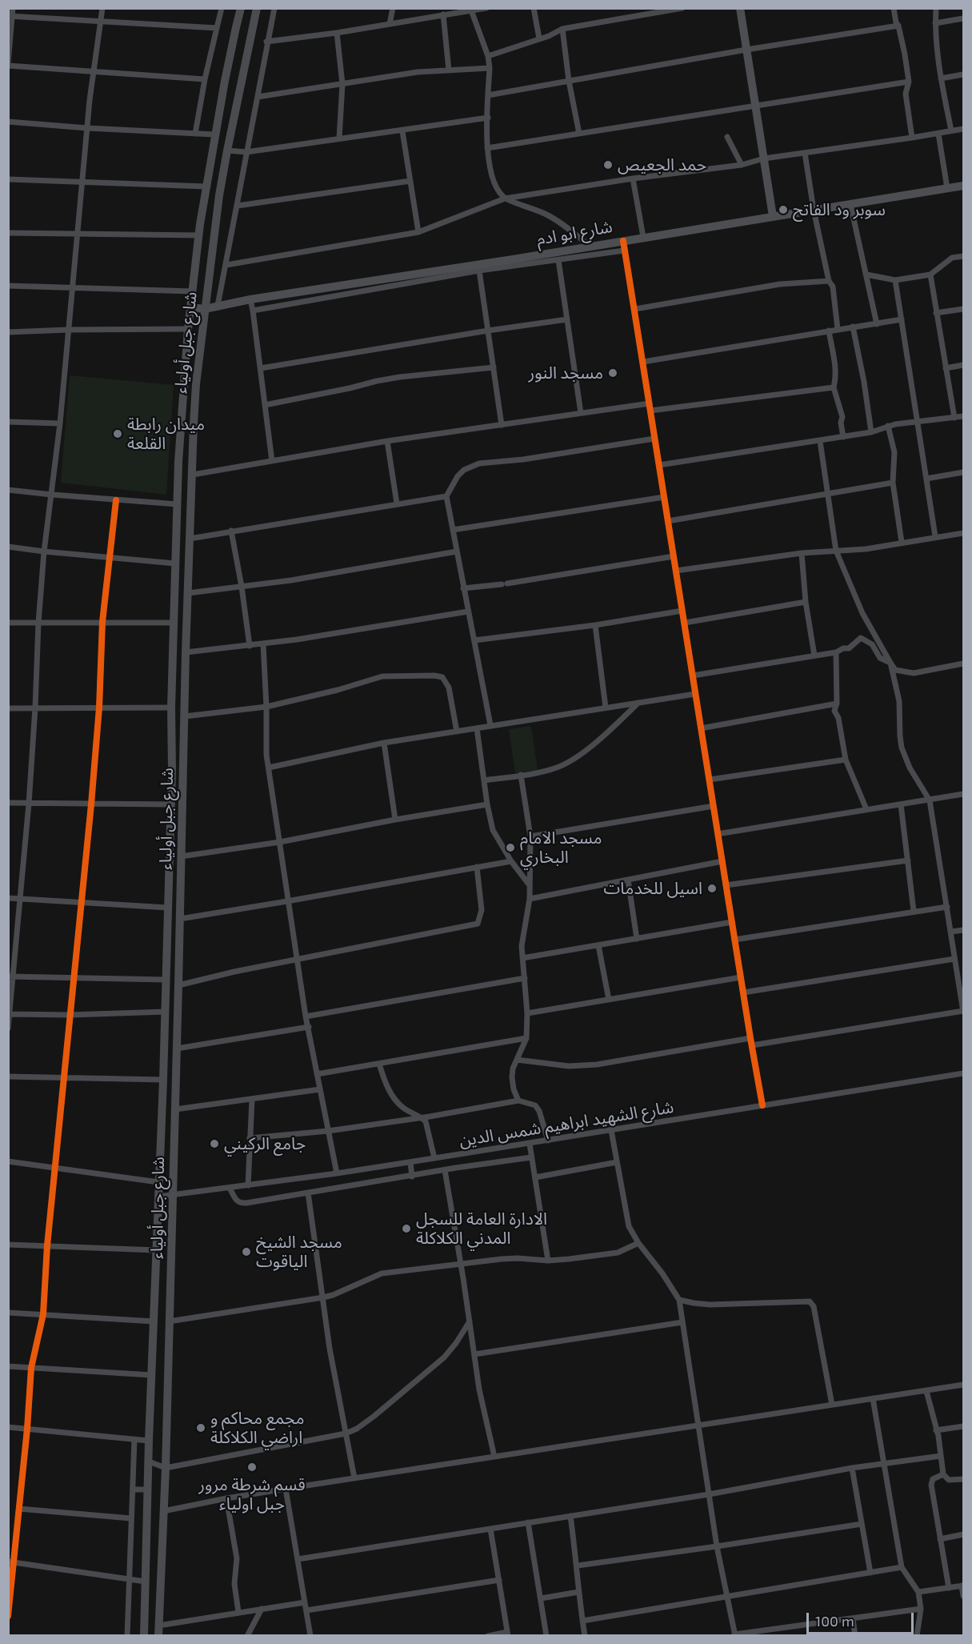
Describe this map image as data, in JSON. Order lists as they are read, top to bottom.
{
  "streets": {
    "main road": ["شارع جبل أولياء"],
    "street": ["شارع ابو ادم", "شارع الشهيد ابراهيم شمس الدين"]
  },
  "crossings": [
    ["شارع ابو ادم", "شارع جبل أولياء"],
    ["شارع جبل أولياء", "شارع الشهيد ابراهيم شمس الدين"]
  ],
  "places": [
    "حمد الجعيص",
    "سوبر ود الفاتح",
    "مسجد النور",
    "ميدان رابطة القلعة",
    "مسجد الامام البخاري",
    "اسيل للخدمات",
    "جامع الركيني",
    "الادارة العامة للسجل المدني الكلاكلة",
    "مسجد الشيخ الياقوت",
    "مجمع محاكم و اراضي الكلاكلة",
    "قسم شرطة مرور جبل اولياء"
  ],
  "scale_bar": "100 m"
}
